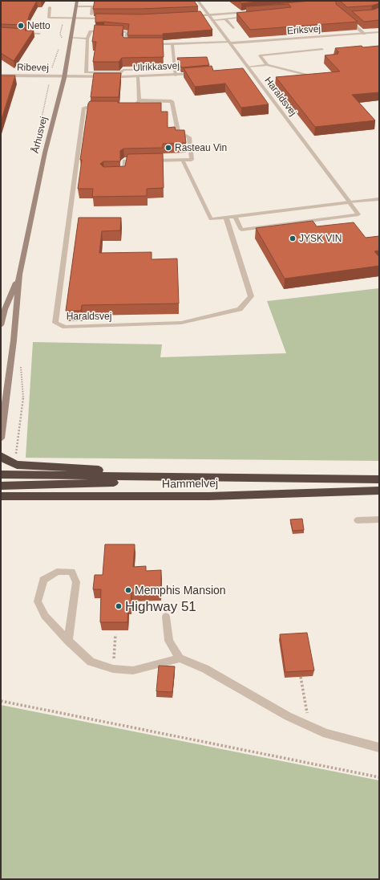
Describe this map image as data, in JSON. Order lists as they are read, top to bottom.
{
  "streets": {
    "highway": ["Hammelvej"],
    "main road": ["Århusvej"],
    "street": [
      "Eriksvej",
      "Ulrikkasvej",
      "Ribevej",
      "Haraldsvej"
    ]
  },
  "crossings": [
    ["Eriksvej", "Haraldsvej"],
    ["Ulrikkasvej", "Ribevej"],
    ["Ulrikkasvej", "Århusvej"],
    ["Ribevej", "Århusvej"]
  ],
  "places": [
    "Netto",
    "Rasteau Vin",
    "JYSK VIN",
    "Memphis Mansion",
    "Highway 51"
  ]
}
